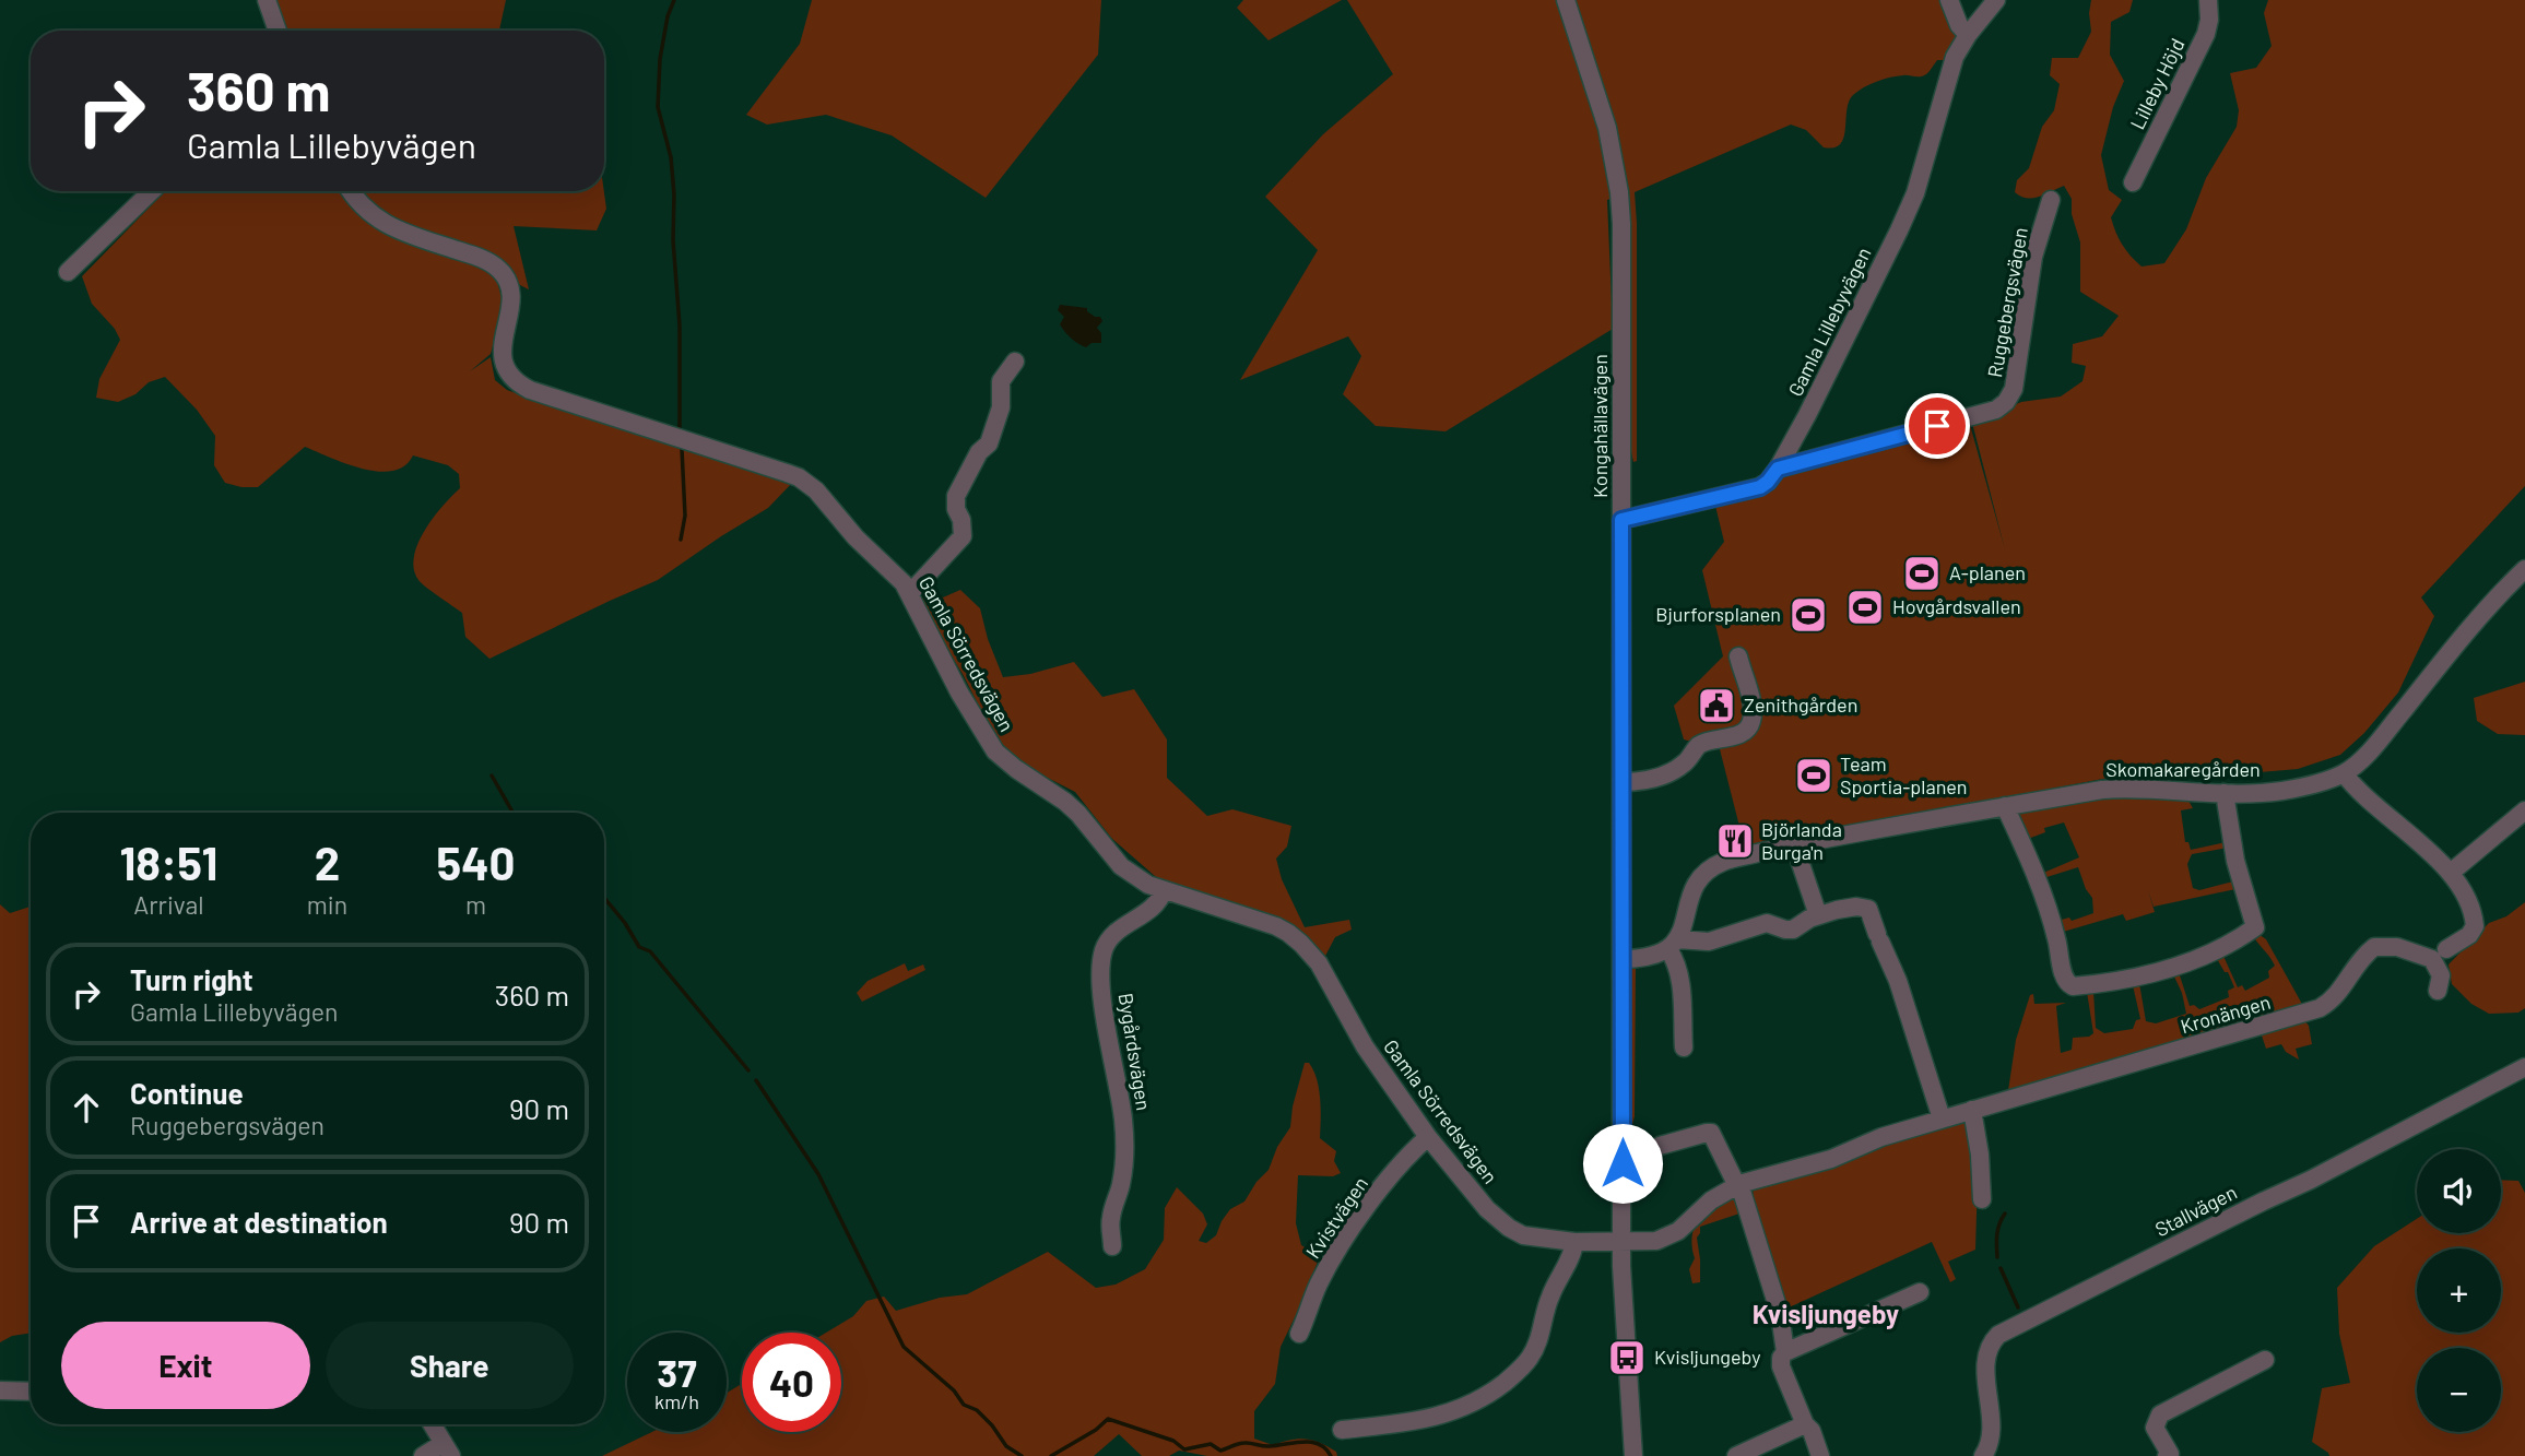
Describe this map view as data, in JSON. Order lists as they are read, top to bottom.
{
  "streets": {
    "street": [
      "Lilleby Höjd",
      "Ruggebergsvägen",
      "Gamla Lillebyvägen",
      "Kongahällavägen",
      "Gamla Sörredsvägen",
      "Skomakaregården",
      "Kronängen",
      "Bygårdsvägen",
      "Stallvägen",
      "Kvistvägen"
    ]
  },
  "crossings": [
    ["Ruggebergsvägen", "Gamla Lillebyvägen"],
    ["Gamla Lillebyvägen", "Kongahällavägen"],
    ["Kongahällavägen", "Gamla Sörredsvägen"],
    ["Kongahällavägen", "Kronängen"],
    ["Gamla Sörredsvägen", "Kronängen"],
    ["Gamla Sörredsvägen", "Bygårdsvägen"],
    ["Gamla Sörredsvägen", "Kvistvägen"]
  ],
  "districts": ["Kvisljungeby"],
  "places": {
    "sports": [
      "A-planen",
      "Hovgårdsvallen",
      "Bjurforsplanen",
      "Team Sportia-planen"
    ],
    "public building": ["Zenithgården"],
    "restaurant": ["Björlanda Burga'n"],
    "bus stop": ["Kvisljungeby"]
  },
  "page": {
    "turn": ["360 m", "Gamla Lillebyvägen"],
    "eta": [
      "18:51",
      "Arrival",
      "2",
      "min",
      "540",
      "m"
    ],
    "list": [
      {
        "name": "Turn right",
        "note": "Gamla Lillebyvägen",
        "value": "360 m"
      },
      {
        "name": "Continue",
        "note": "Ruggebergsvägen",
        "value": "90 m"
      },
      {
        "name": "Arrive at destination",
        "value": "90 m"
      }
    ],
    "map_buttons": ["+", "−"],
    "buttons": ["Exit", "Share"],
    "speed": "37 km/h",
    "limit": "40"
  }
}
